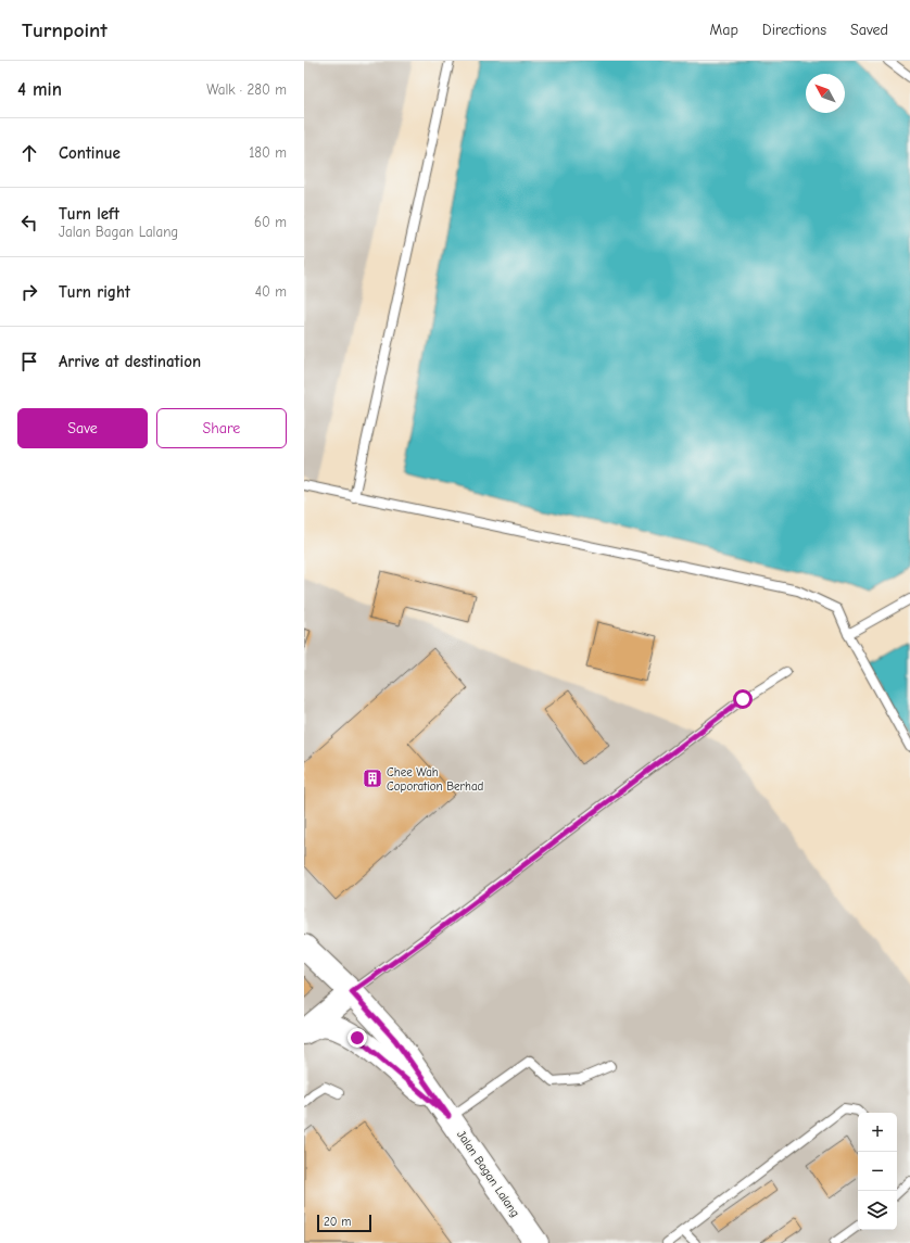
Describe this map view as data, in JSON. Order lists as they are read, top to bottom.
{
  "streets": {
    "main road": ["Jalan Bagan Lalang"]
  },
  "places": {
    "building": ["Chee Wah Coporation Berhad"]
  },
  "scale_bar": "20 m",
  "north": "top left",
  "page": {
    "header": "Turnpoint",
    "nav": ["Map", "Directions", "Saved"],
    "heading": ["4 min", "Walk · 280 m"],
    "list": [
      ["Continue", "180 m"],
      ["Turn left", "Jalan Bagan Lalang", "60 m"],
      ["Turn right", "40 m"],
      "Arrive at destination"
    ],
    "buttons": ["Save", "Share"],
    "map_buttons": ["+", "−"],
    "scale": "20 m"
  }
}
